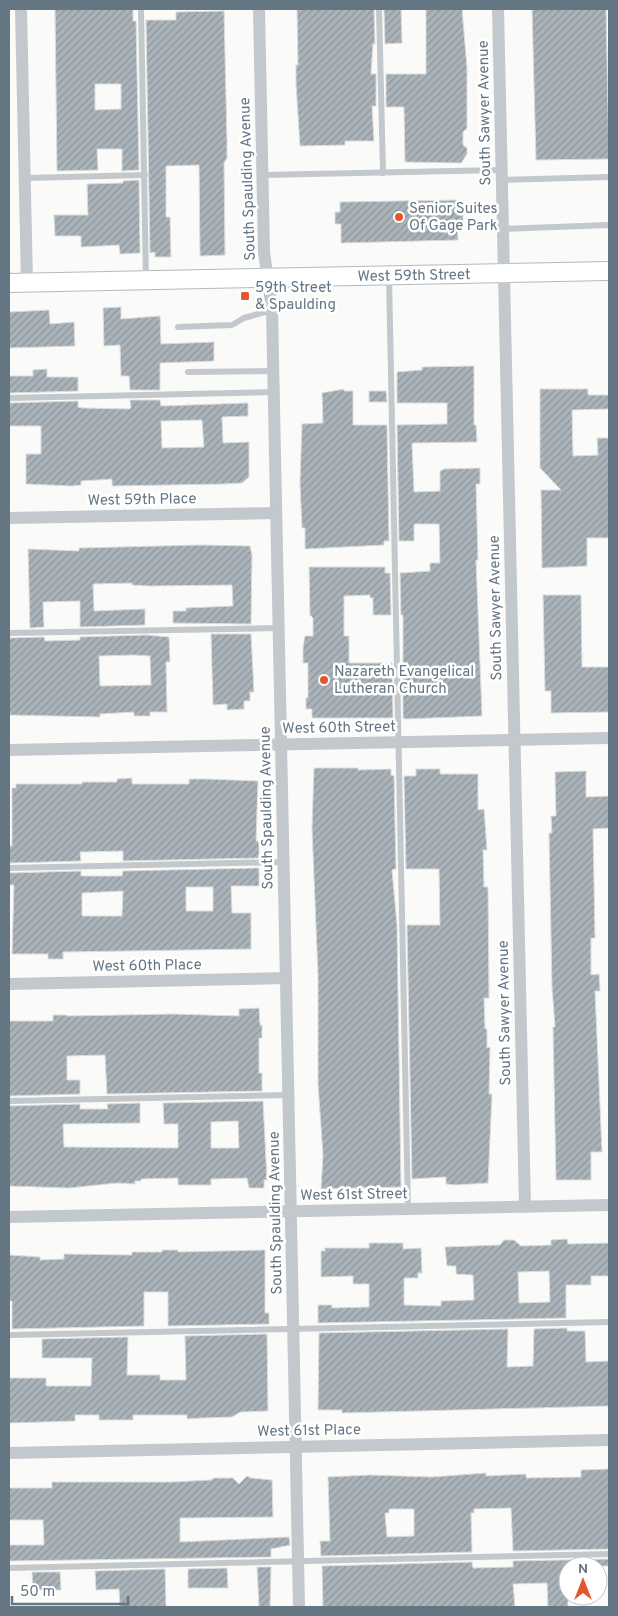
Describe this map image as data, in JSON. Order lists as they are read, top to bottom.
{
  "streets": {
    "street": [
      "South Sawyer Avenue",
      "South Spaulding Avenue",
      "West 59th Street",
      "West 59th Place",
      "West 60th Street",
      "West 60th Place",
      "West 61st Street",
      "West 61st Place"
    ]
  },
  "crossings": [
    ["South Sawyer Avenue", "West 59th Street"],
    ["South Sawyer Avenue", "West 60th Street"],
    ["South Sawyer Avenue", "West 61st Street"],
    ["South Spaulding Avenue", "West 59th Street"],
    ["South Spaulding Avenue", "West 59th Place"],
    ["South Spaulding Avenue", "West 60th Street"],
    ["South Spaulding Avenue", "West 60th Place"],
    ["South Spaulding Avenue", "West 61st Street"],
    ["South Spaulding Avenue", "West 61st Place"]
  ],
  "places": {
    "other": ["Senior Suites Of Gage Park", "Nazareth Evangelical Lutheran Church"],
    "transit": ["59th Street & Spaulding"]
  },
  "scale_bar": "50 m",
  "north": "top"
}
